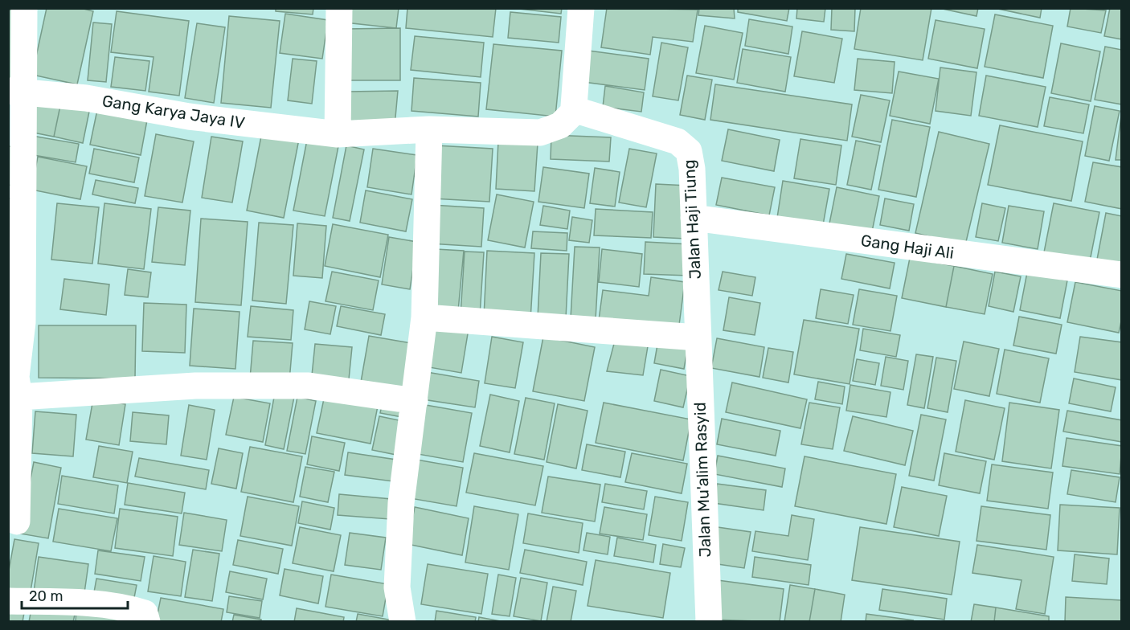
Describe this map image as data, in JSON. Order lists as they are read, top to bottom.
{
  "streets": {
    "street": [
      "Gang Karya Jaya IV",
      "Jalan Haji Tiung",
      "Gang Haji Ali",
      "Jalan Mu'alim Rasyid"
    ]
  },
  "crossings": [
    ["Gang Karya Jaya IV", "Jalan Haji Tiung"],
    ["Jalan Haji Tiung", "Gang Haji Ali"],
    ["Jalan Haji Tiung", "Jalan Mu'alim Rasyid"]
  ],
  "scale_bar": "20 m"
}
